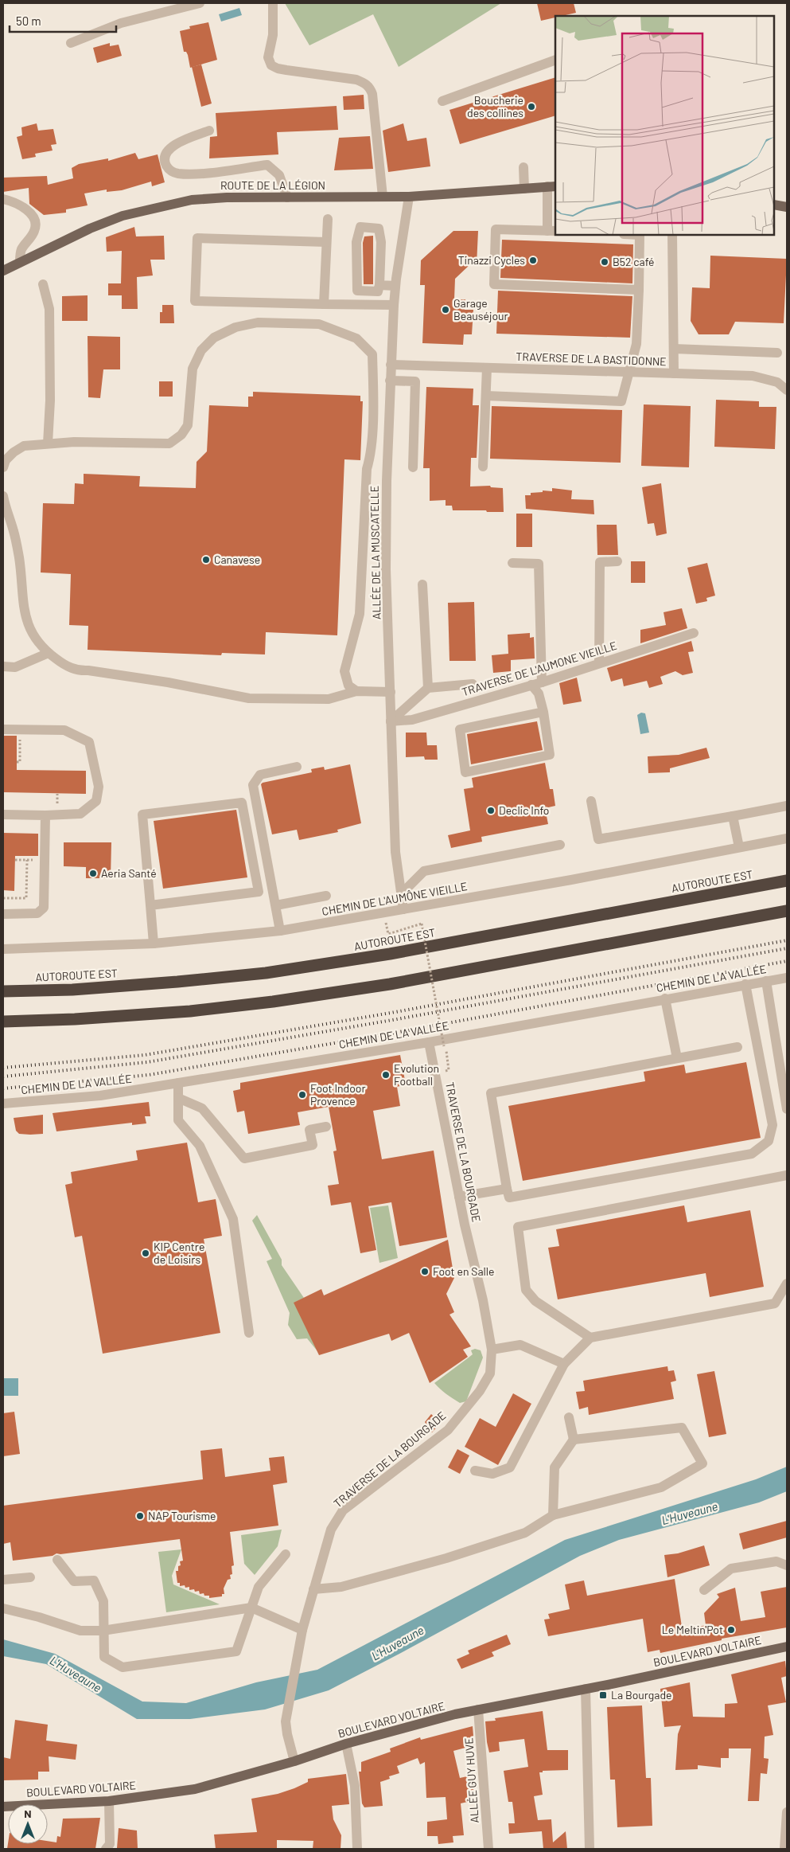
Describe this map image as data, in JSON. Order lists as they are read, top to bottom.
{
  "streets": {
    "highway": ["AUTOROUTE EST"],
    "main road": ["ROUTE DE LA LÉGION", "BOULEVARD VOLTAIRE"],
    "street": [
      "TRAVERSE DE LA BASTIDONNE",
      "ALLÉE DE LA MUSCATELLE",
      "TRAVERSE DE L'AUMONE VIEILLE",
      "CHEMIN DE L'AUMÔNE VIEILLE",
      "CHEMIN DE LA VALLÉE",
      "TRAVERSE DE LA BOURGADE",
      "ALLÉE GUY HUVE"
    ]
  },
  "crossings": [
    ["ROUTE DE LA LÉGION", "ALLÉE DE LA MUSCATELLE"],
    ["TRAVERSE DE LA BASTIDONNE", "ALLÉE DE LA MUSCATELLE"],
    ["ALLÉE DE LA MUSCATELLE", "TRAVERSE DE L'AUMONE VIEILLE"],
    ["ALLÉE DE LA MUSCATELLE", "CHEMIN DE L'AUMÔNE VIEILLE"],
    ["CHEMIN DE LA VALLÉE", "TRAVERSE DE LA BOURGADE"],
    ["TRAVERSE DE LA BOURGADE", "BOULEVARD VOLTAIRE"],
    ["BOULEVARD VOLTAIRE", "ALLÉE GUY HUVE"]
  ],
  "water": ["L'Huveaune"],
  "places": {
    "other": [
      "Boucherie des collines",
      "Tinazzi Cycles",
      "B52 café",
      "Garage Beauséjour",
      "Canavese",
      "Declic Info",
      "Aeria Santé",
      "Evolution Football",
      "Foot Indoor Provence",
      "KIP Centre de Loisirs",
      "Foot en Salle",
      "NAP Tourisme",
      "Le Meltin'Pot"
    ],
    "transit": ["La Bourgade"]
  },
  "scale_bar": "50 m",
  "north": "top"
}
